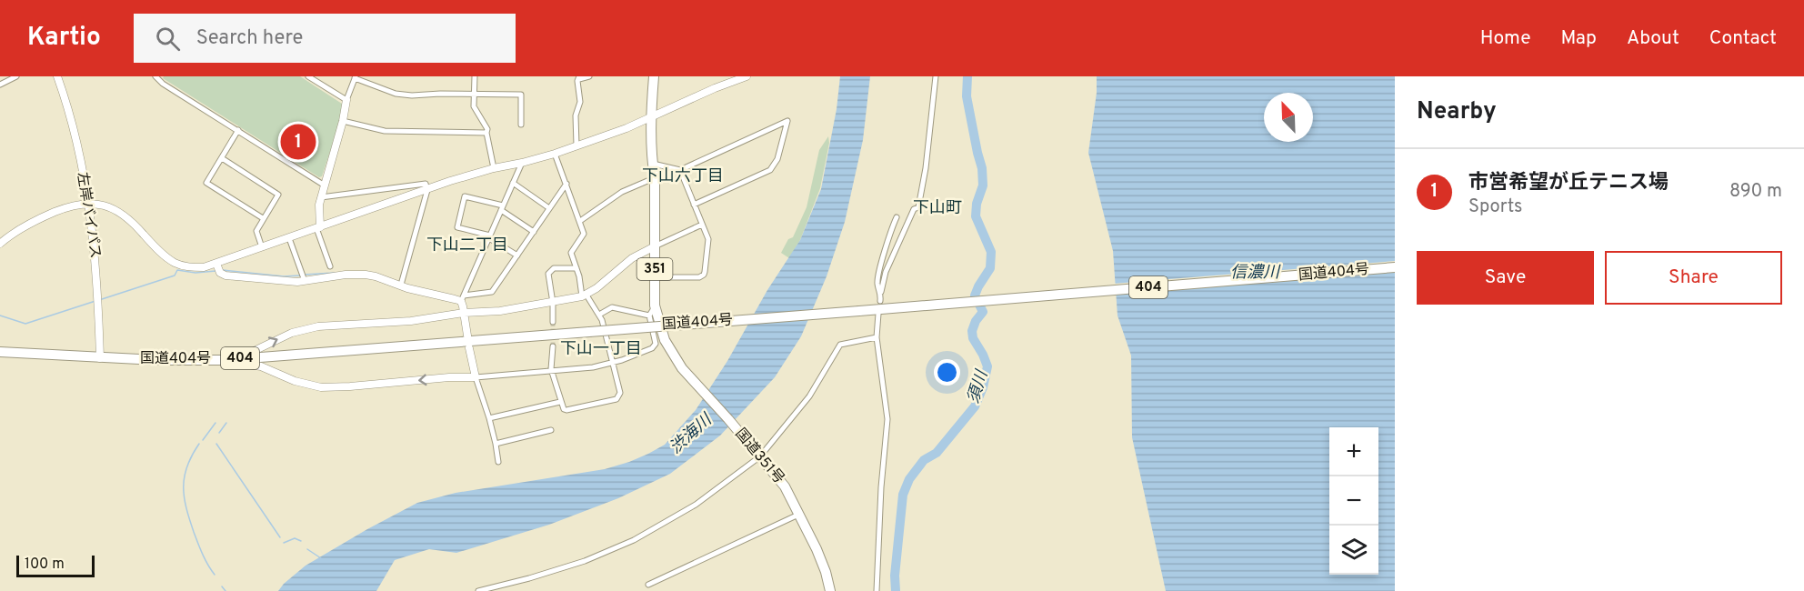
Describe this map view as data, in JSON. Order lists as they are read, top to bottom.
{
  "streets": {
    "highway": [
      "351",
      "国道404号",
      "404",
      "国道351号"
    ],
    "street": ["左岸バイパス"]
  },
  "crossings": [
    ["左岸バイパス", "国道404号"]
  ],
  "districts": [
    "下山六丁目",
    "下山町",
    "下山二丁目",
    "下山一丁目"
  ],
  "water": ["信濃川", "須川", "渋海川"],
  "scale_bar": "100 m",
  "north": "top left",
  "page": {
    "header": "Kartio",
    "search": "Search here",
    "nav": [
      "Home",
      "Map",
      "About",
      "Contact"
    ],
    "heading": "Nearby",
    "pins": "1",
    "list": [
      {
        "mark": "1",
        "name": "市営希望が丘テニス場",
        "note": "Sports",
        "value": "890 m"
      }
    ],
    "buttons": ["Save", "Share"],
    "map_buttons": ["+", "−"],
    "scale": "100 m"
  }
}
